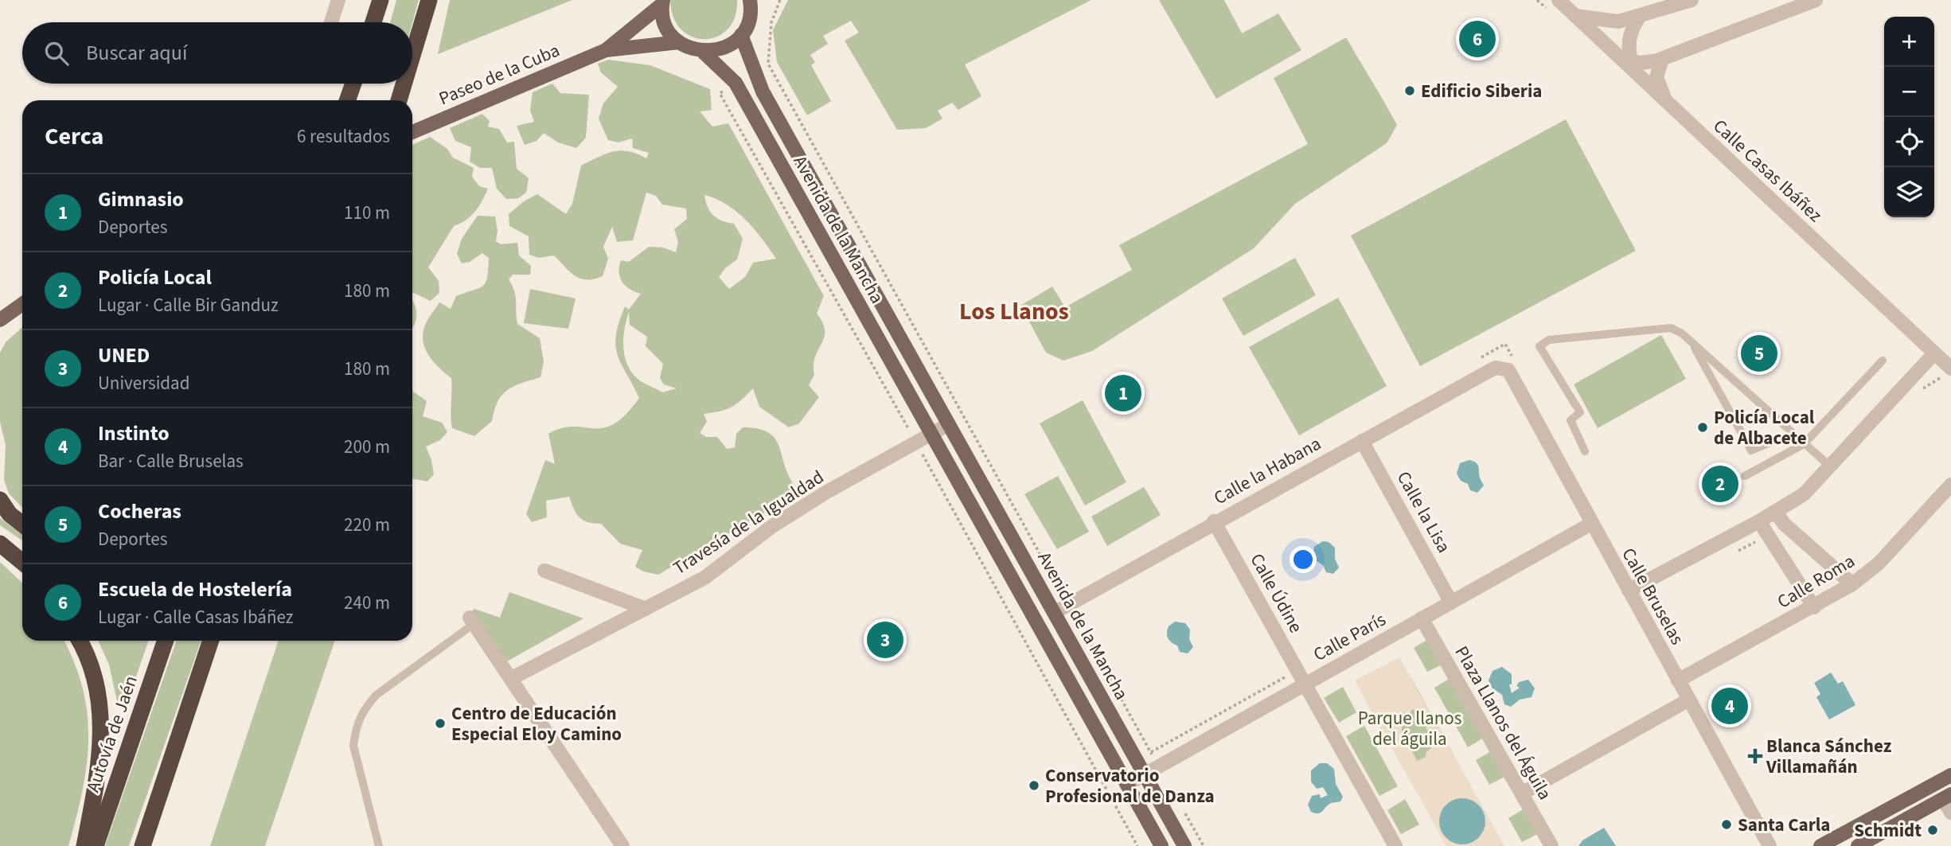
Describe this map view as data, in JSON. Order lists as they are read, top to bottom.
{
  "streets": {
    "highway": ["Autovía de Jaén"],
    "main road": ["Paseo de la Cuba", "Avenida de la Mancha"],
    "street": [
      "Calle Casas Ibáñez",
      "Calle la Habana",
      "Calle la Lisa",
      "Travesía de la Igualdad",
      "Calle Roma",
      "Calle Údine",
      "Calle Bruselas",
      "Calle París",
      "Plaza Llanos del Águila"
    ]
  },
  "crossings": [
    ["Avenida de la Mancha", "Calle la Habana"],
    ["Avenida de la Mancha", "Travesía de la Igualdad"],
    ["Avenida de la Mancha", "Calle París"],
    ["Calle la Habana", "Calle la Lisa"],
    ["Calle la Habana", "Calle Údine"],
    ["Calle la Habana", "Calle Bruselas"],
    ["Calle la Lisa", "Calle París"],
    ["Calle Roma", "Calle Bruselas"],
    ["Calle Údine", "Calle París"],
    ["Calle Bruselas", "Calle París"],
    ["Calle París", "Plaza Llanos del Águila"]
  ],
  "districts": ["Los Llanos"],
  "parks": ["Parque llanos del águila"],
  "places": {
    "other": [
      "Edificio Siberia",
      "Policía Local de Albacete",
      "Centro de Educación Especial Eloy Camino",
      "Conservatorio Profesional de Danza",
      "Santa Carla",
      "Schmidt"
    ],
    "health": ["Blanca Sánchez Villamañán"]
  },
  "page": {
    "map_buttons": ["+", "−"],
    "pins": [
      "6",
      "5",
      "1",
      "2",
      "3",
      "4"
    ],
    "search": "Buscar aquí",
    "heading": ["Cerca", "6 resultados"],
    "list": [
      {
        "mark": "1",
        "name": "Gimnasio",
        "note": "Deportes",
        "value": "110 m"
      },
      {
        "mark": "2",
        "name": "Policía Local",
        "note": "Lugar · Calle Bir Ganduz",
        "value": "180 m"
      },
      {
        "mark": "3",
        "name": "UNED",
        "note": "Universidad",
        "value": "180 m"
      },
      {
        "mark": "4",
        "name": "Instinto",
        "note": "Bar · Calle Bruselas",
        "value": "200 m"
      },
      {
        "mark": "5",
        "name": "Cocheras",
        "note": "Deportes",
        "value": "220 m"
      },
      {
        "mark": "6",
        "name": "Escuela de Hostelería",
        "note": "Lugar · Calle Casas Ibáñez",
        "value": "240 m"
      }
    ]
  }
}
